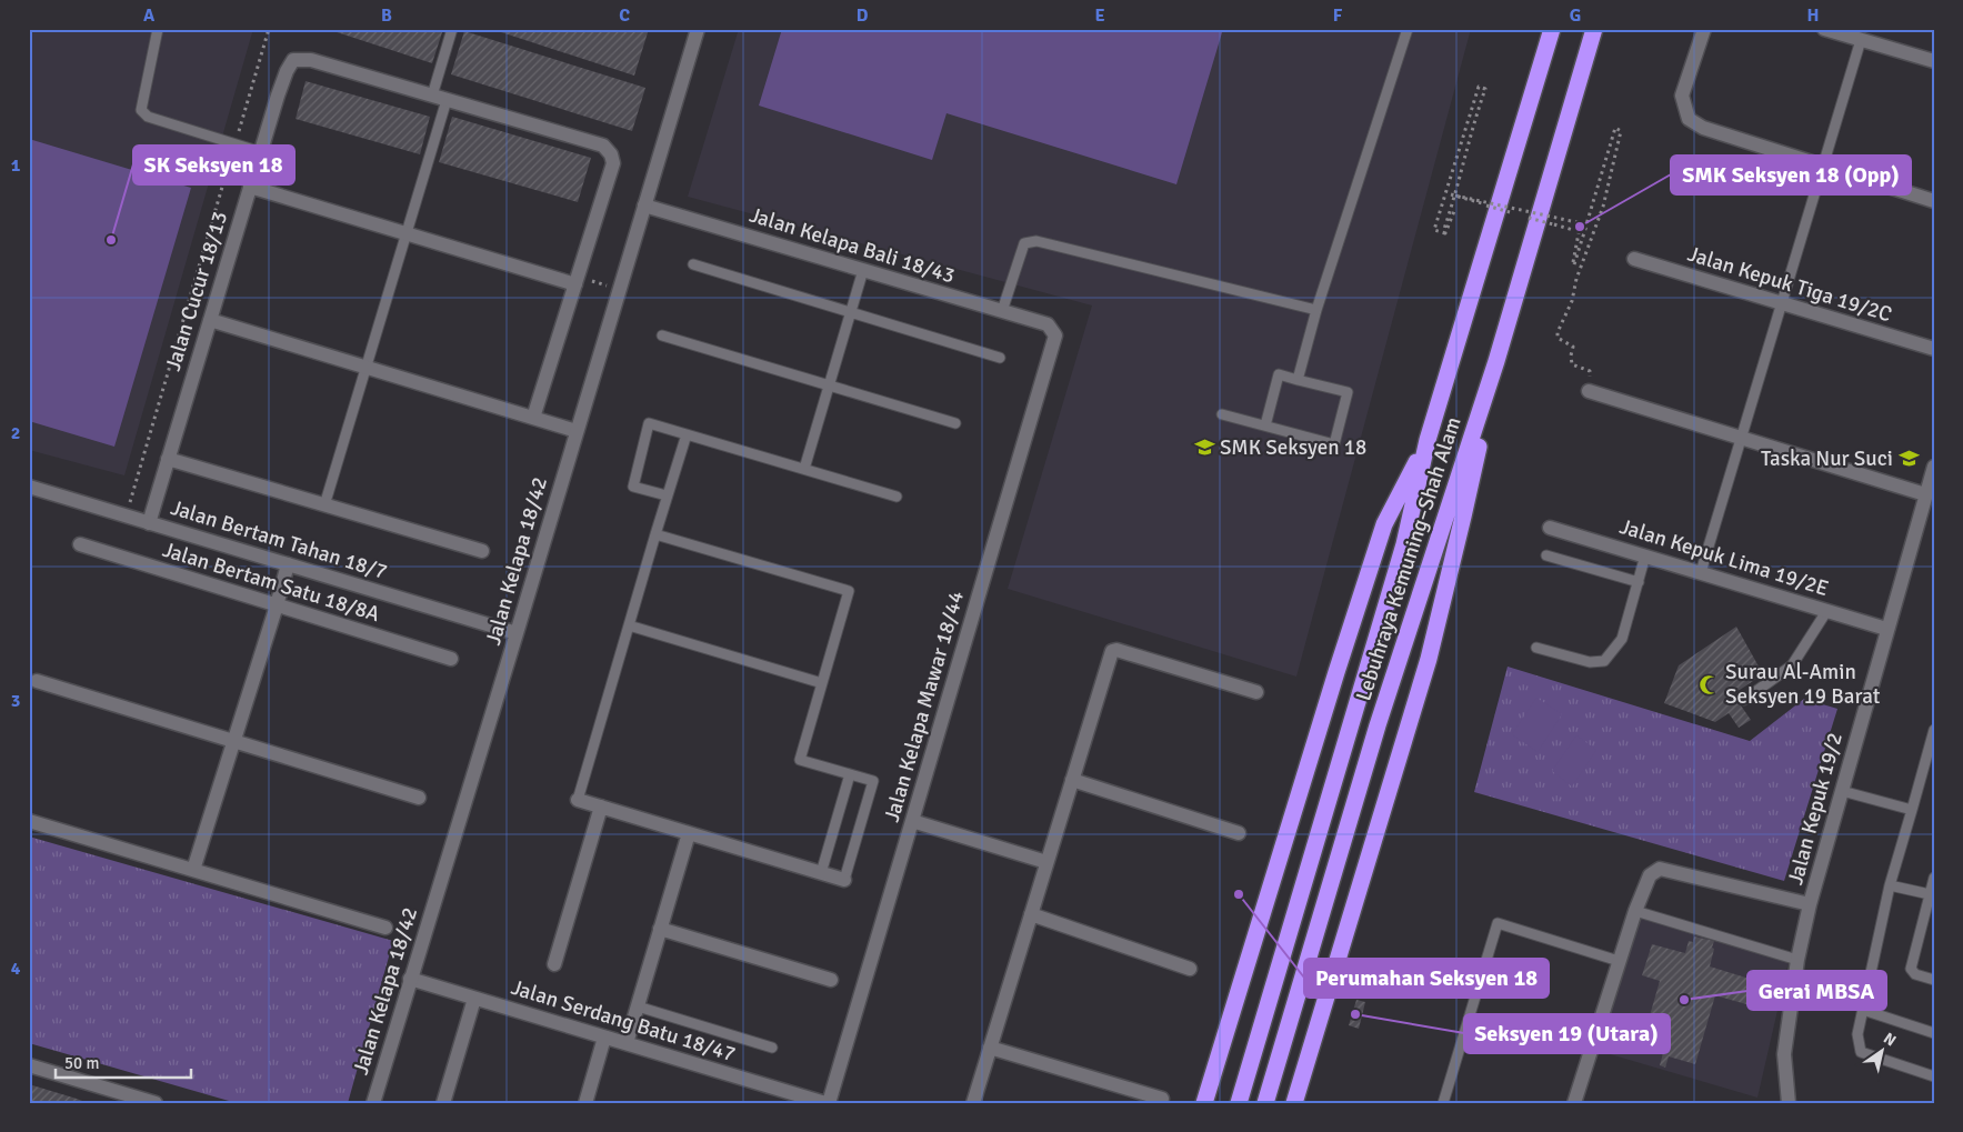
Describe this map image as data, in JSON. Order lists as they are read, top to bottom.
{
  "streets": {
    "highway": ["Lebuhraya Kemuning–Shah Alam"],
    "street": [
      "Jalan Kelapa Bali 18/43",
      "Jalan Kepuk Tiga 19/2C",
      "Jalan Cucur 18/13",
      "Jalan Bertam Tahan 18/7",
      "Jalan Kepuk Lima 19/2E",
      "Jalan Kelapa 18/42",
      "Jalan Bertam Satu 18/8A",
      "Jalan Kelapa Mawar 18/44",
      "Jalan Kepuk 19/2",
      "Jalan Serdang Batu 18/47"
    ]
  },
  "crossings": [
    ["Jalan Kelapa Bali 18/43", "Jalan Kelapa 18/42"],
    ["Jalan Kelapa Bali 18/43", "Jalan Kelapa Mawar 18/44"],
    ["Jalan Cucur 18/13", "Jalan Bertam Tahan 18/7"],
    ["Jalan Bertam Tahan 18/7", "Jalan Kelapa 18/42"],
    ["Jalan Kepuk Lima 19/2E", "Jalan Kepuk 19/2"],
    ["Jalan Kelapa 18/42", "Jalan Serdang Batu 18/47"],
    ["Jalan Kelapa Mawar 18/44", "Jalan Serdang Batu 18/47"]
  ],
  "places": {
    "other": [
      "SMK Seksyen 18 (Opp)",
      "SK Seksyen 18",
      "Perumahan Seksyen 18",
      "Gerai MBSA",
      "Seksyen 19 (Utara)"
    ],
    "school or university": ["SMK Seksyen 18", "Taska Nur Suci"],
    "mosque": ["Surau Al-Amin Seksyen 19 Barat"]
  },
  "scale_bar": "50 m",
  "north": "top right",
  "grid": {
    "columns": [
      "A",
      "B",
      "C",
      "D",
      "E",
      "F",
      "G",
      "H"
    ],
    "rows": [
      "1",
      "2",
      "3",
      "4"
    ]
  }
}
